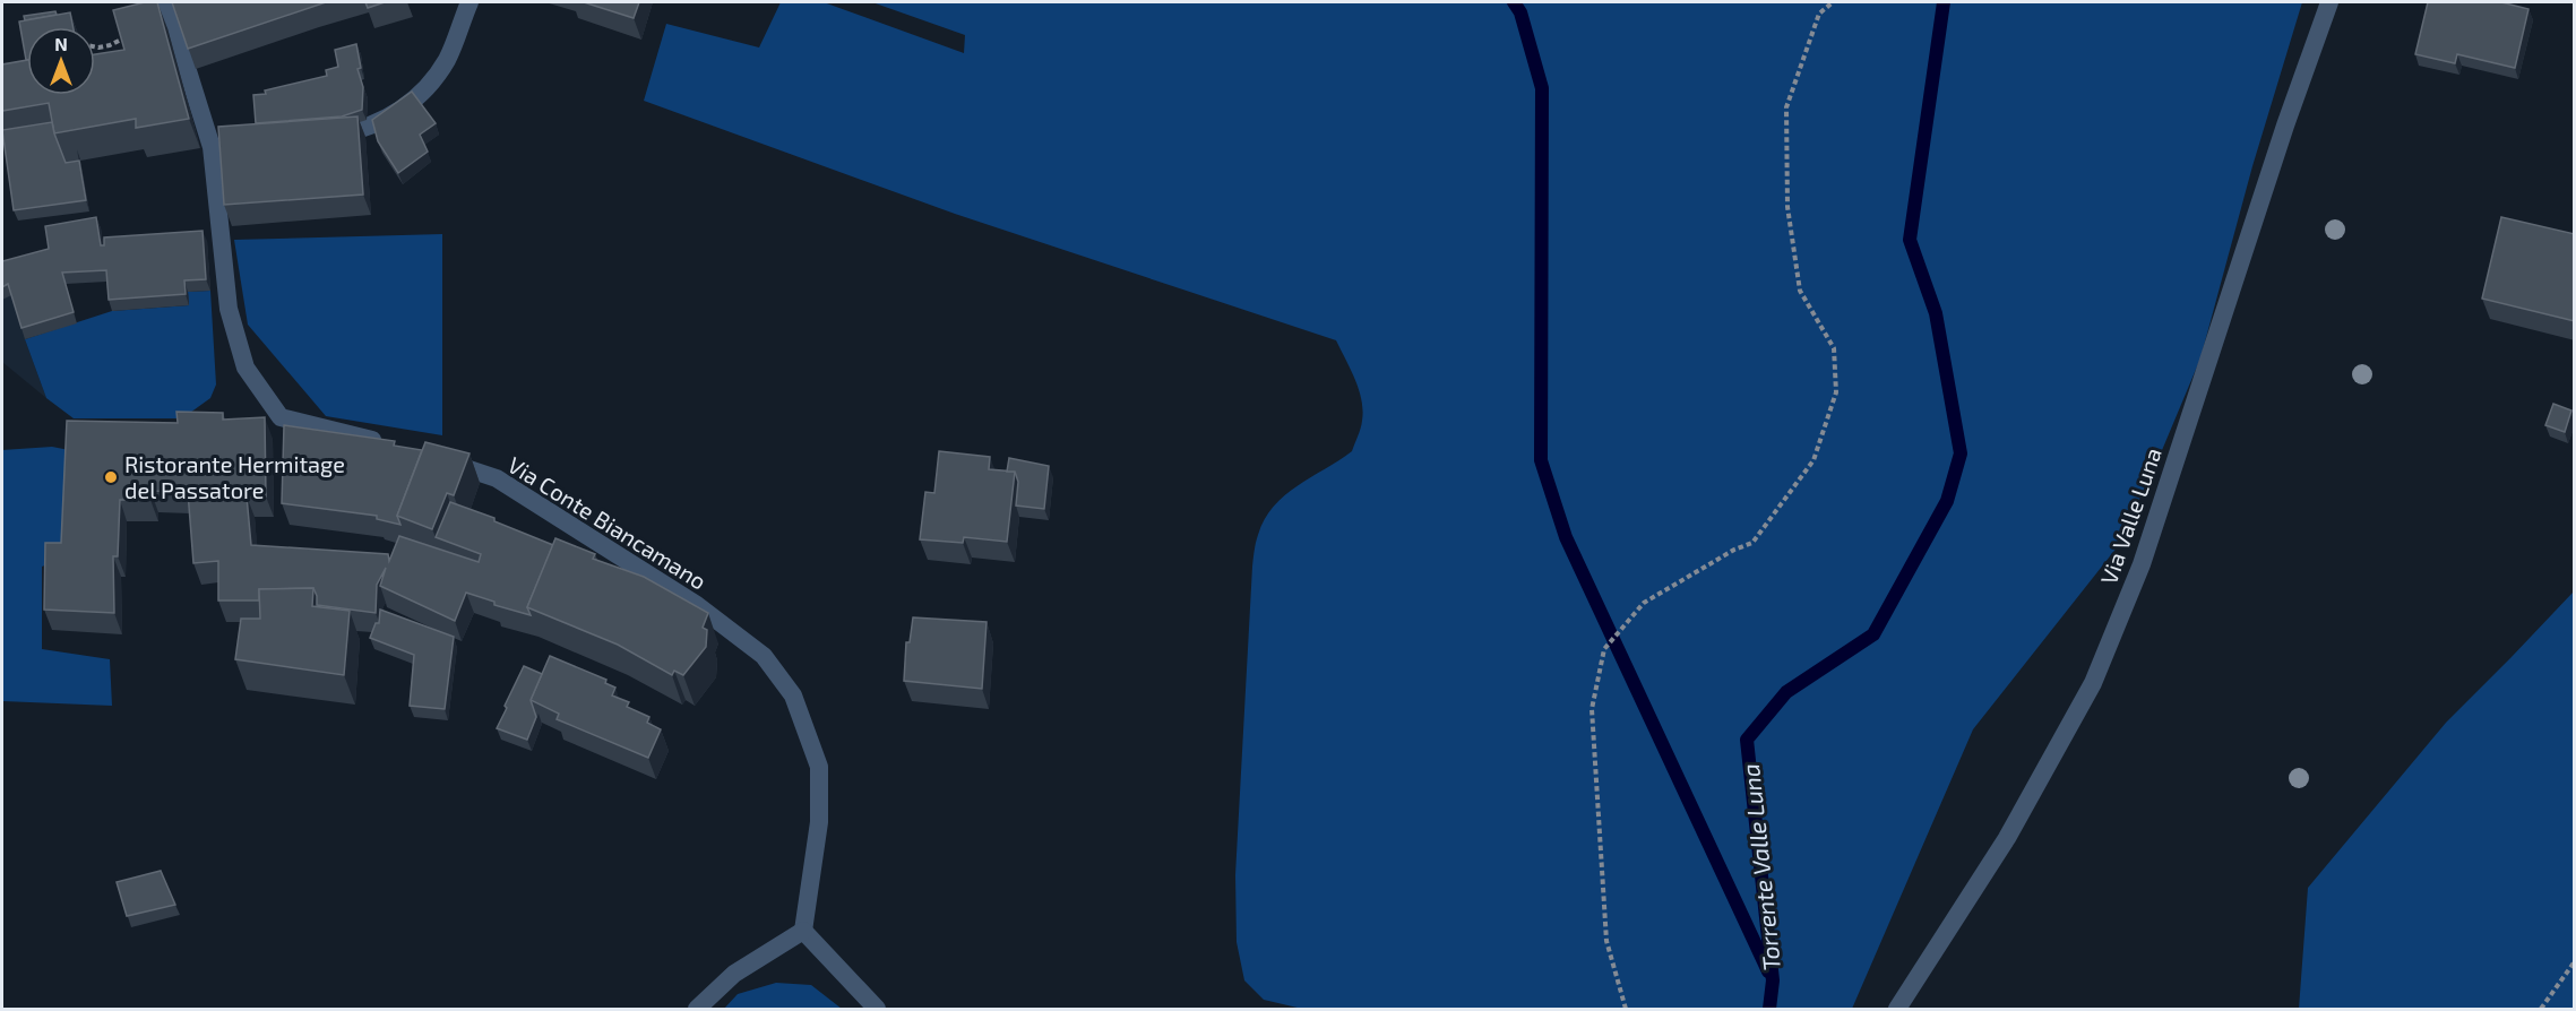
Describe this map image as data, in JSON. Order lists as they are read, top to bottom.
{
  "streets": {
    "street": ["Via Valle Luna", "Via Conte Biancamano"]
  },
  "water": ["Torrente Valle Luna"],
  "places": ["Ristorante Hermitage del Passatore"],
  "north": "top"
}
